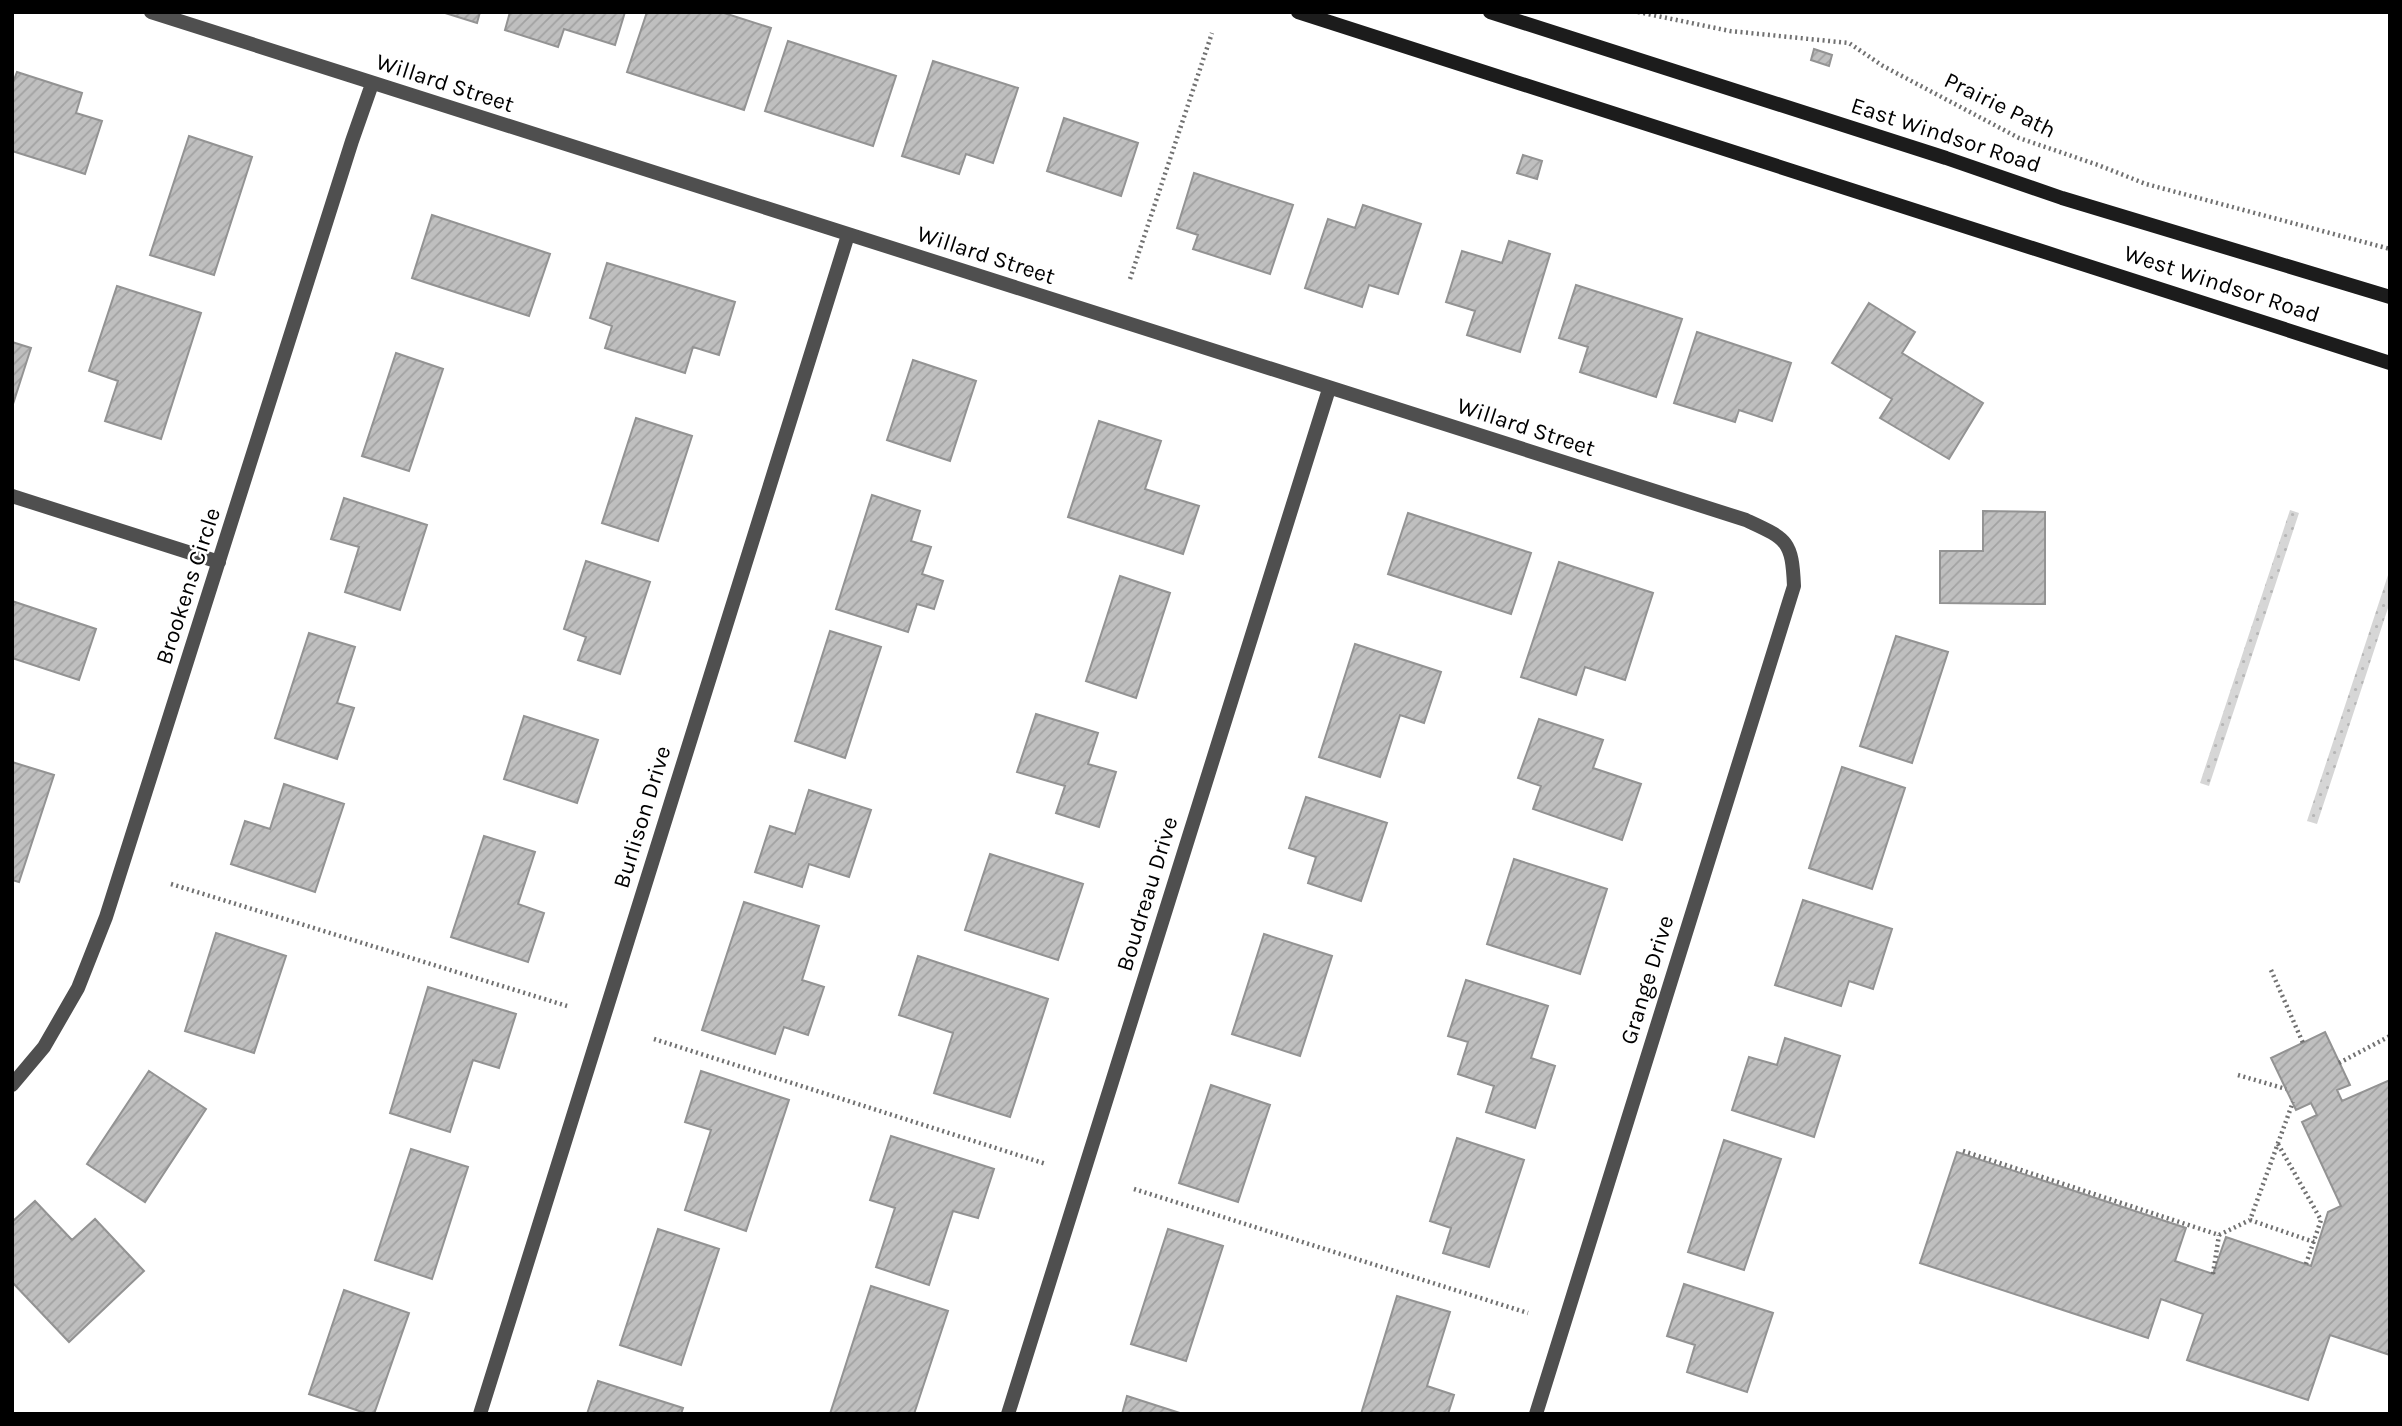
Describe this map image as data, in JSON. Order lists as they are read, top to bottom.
{
  "streets": {
    "main road": ["East Windsor Road", "West Windsor Road"],
    "street": [
      "Willard Street",
      "Brookens Circle",
      "Burlison Drive",
      "Boudreau Drive",
      "Grange Drive"
    ],
    "path": ["Prairie Path"]
  },
  "crossings": [
    ["Willard Street", "Brookens Circle"],
    ["Willard Street", "Burlison Drive"],
    ["Willard Street", "Boudreau Drive"],
    ["Willard Street", "Grange Drive"]
  ]
}
